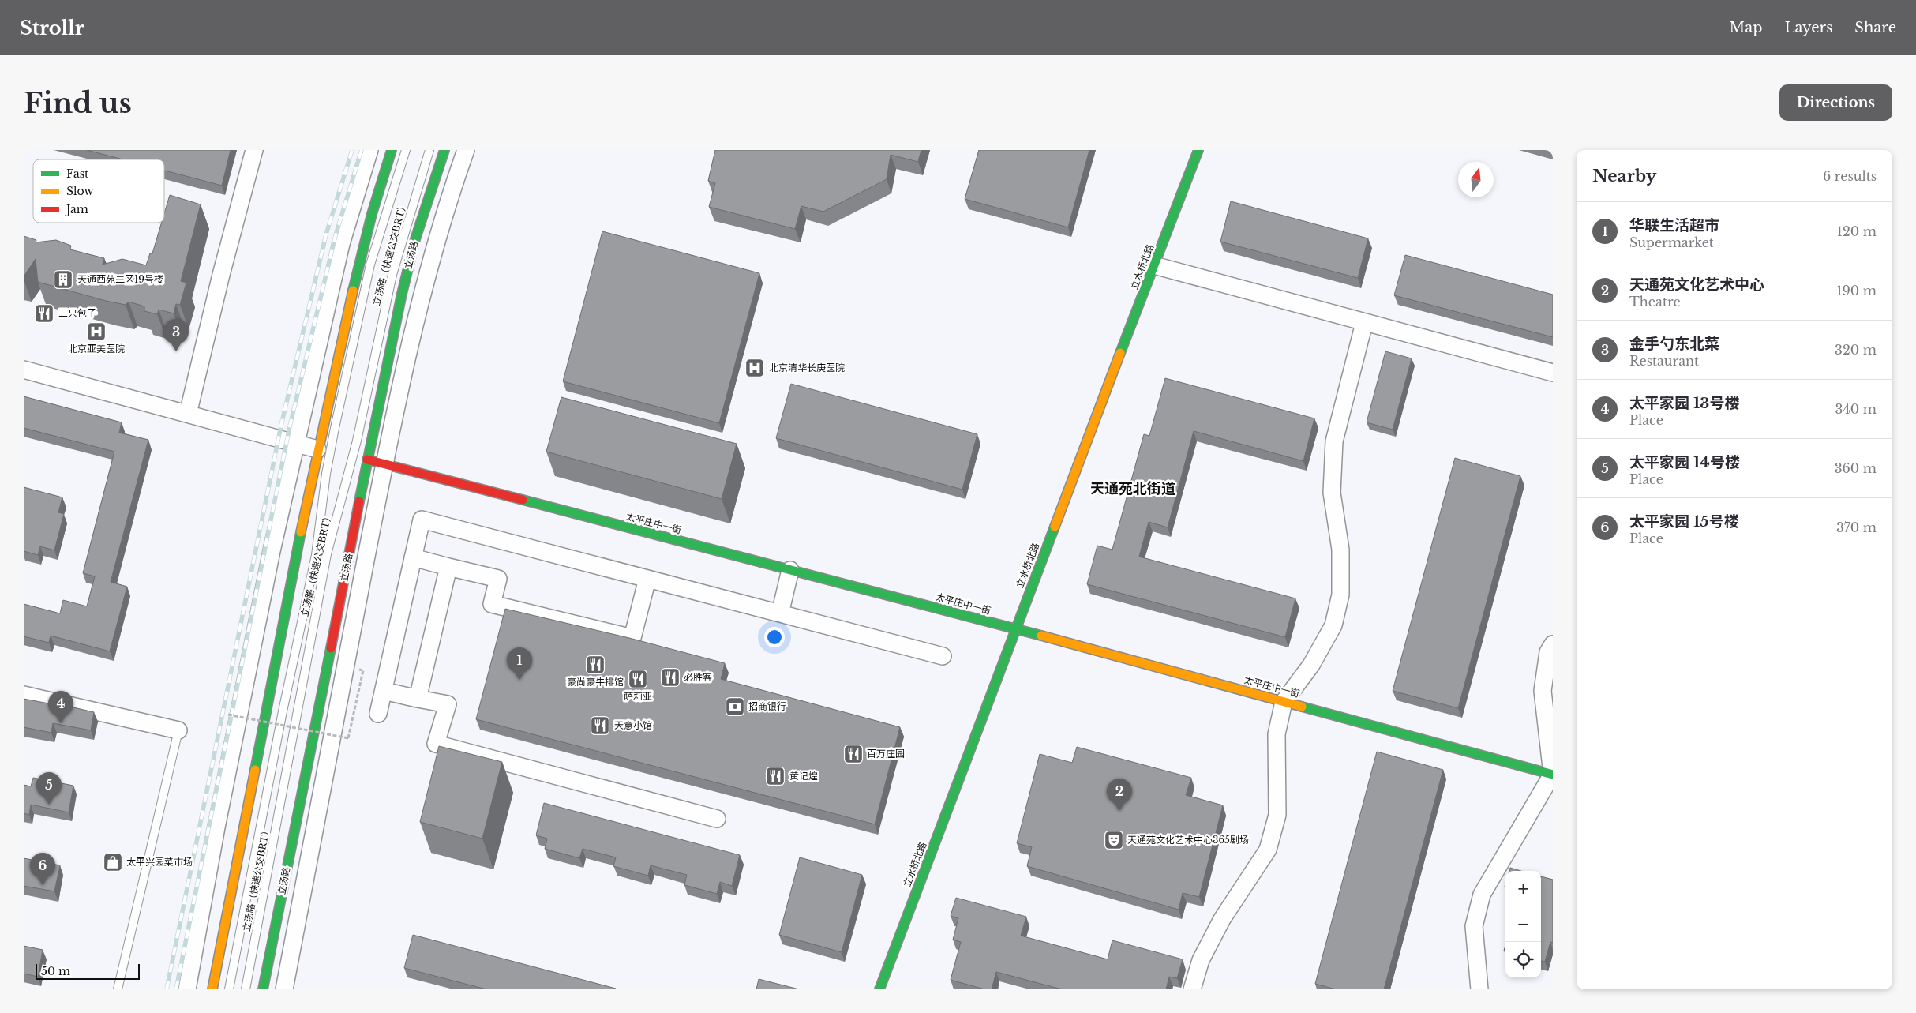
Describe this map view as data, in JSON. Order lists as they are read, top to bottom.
{
  "streets": {
    "street": ["立汤路", "立水桥北路", "太平庄中一街"],
    "lane": ["立汤路（快速公交BRT）"]
  },
  "crossings": [
    ["立汤路", "太平庄中一街"],
    ["立水桥北路", "太平庄中一街"]
  ],
  "districts": ["天通苑北街道"],
  "places": {
    "building": ["天通西苑二区19号楼"],
    "restaurant": [
      "三只包子",
      "豪尚豪牛排馆",
      "必胜客",
      "萨莉亚",
      "天意小馆",
      "百万庄园",
      "黄记煌"
    ],
    "hospital": ["北京亚美医院", "北京清华长庚医院"],
    "bank": ["招商银行"],
    "theatre": ["天通苑文化艺术中心365剧场"],
    "shop": ["太平兴园菜市场"]
  },
  "legend": ["Fast", "Slow", "Jam"],
  "scale_bar": "50 m",
  "north": "top",
  "page": {
    "header": "Strollr",
    "nav": ["Map", "Layers", "Share"],
    "buttons": "Directions",
    "title": "Find us",
    "heading": ["Nearby", "6 results"],
    "list": [
      {
        "mark": "1",
        "name": "华联生活超市",
        "note": "Supermarket",
        "value": "120 m"
      },
      {
        "mark": "2",
        "name": "天通苑文化艺术中心",
        "note": "Theatre",
        "value": "190 m"
      },
      {
        "mark": "3",
        "name": "金手勺东北菜",
        "note": "Restaurant",
        "value": "320 m"
      },
      {
        "mark": "4",
        "name": "太平家园 13号楼",
        "note": "Place",
        "value": "340 m"
      },
      {
        "mark": "5",
        "name": "太平家园 14号楼",
        "note": "Place",
        "value": "360 m"
      },
      {
        "mark": "6",
        "name": "太平家园 15号楼",
        "note": "Place",
        "value": "370 m"
      }
    ],
    "pins": [
      "3",
      "1",
      "4",
      "5",
      "2",
      "6"
    ],
    "map_buttons": ["+", "−"],
    "scale": "50 m"
  }
}
